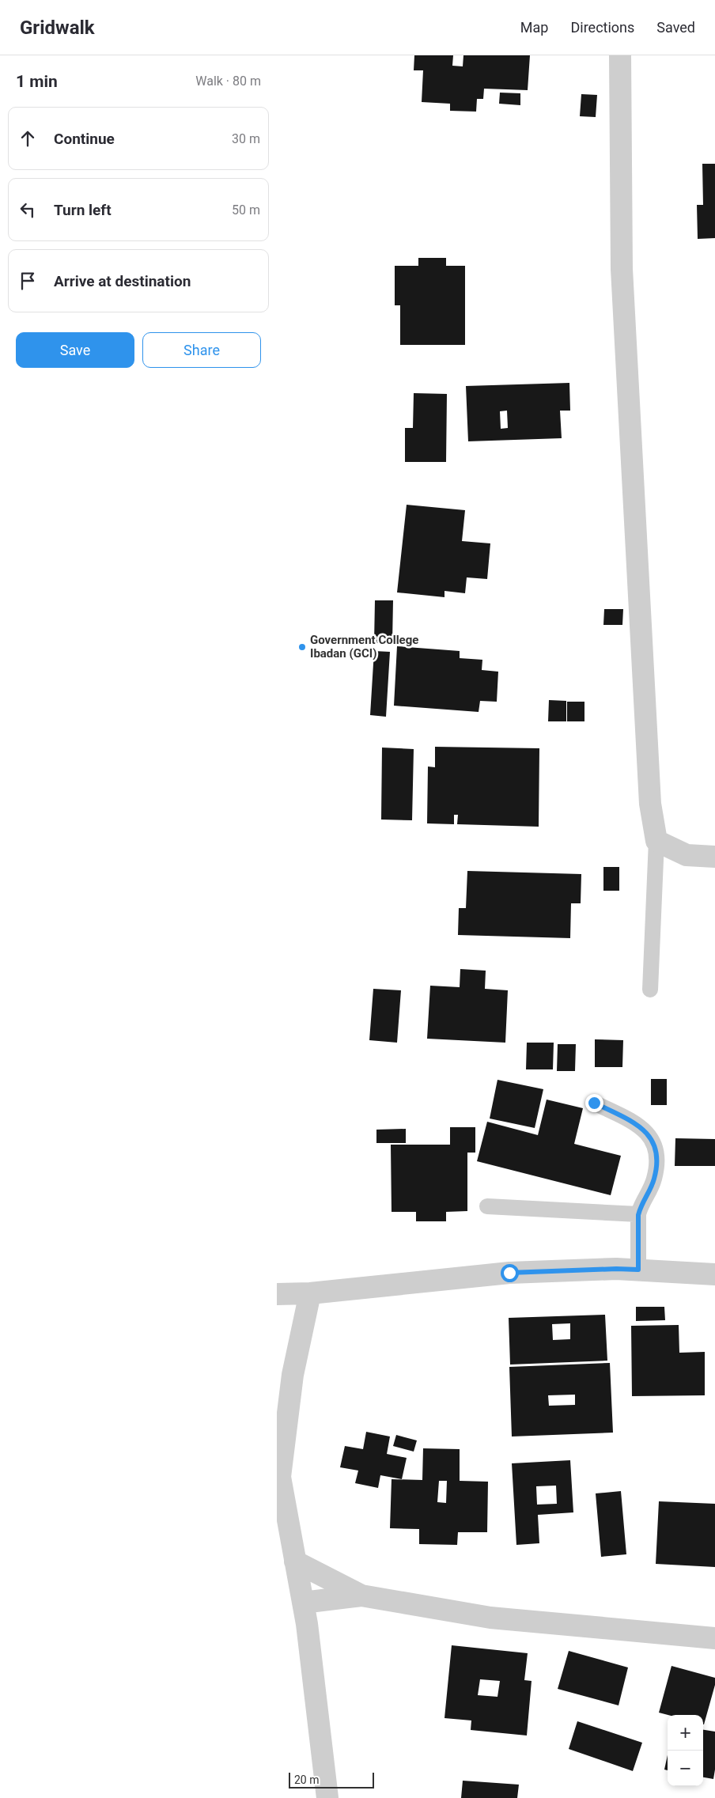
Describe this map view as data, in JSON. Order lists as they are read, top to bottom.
{
  "places": ["Government College Ibadan (GCI)"],
  "scale_bar": "20 m",
  "page": {
    "header": "Gridwalk",
    "nav": ["Map", "Directions", "Saved"],
    "heading": ["1 min", "Walk · 80 m"],
    "list": [
      ["Continue", "30 m"],
      ["Turn left", "50 m"],
      "Arrive at destination"
    ],
    "buttons": ["Save", "Share"],
    "map_buttons": ["+", "−"],
    "scale": "20 m"
  }
}
